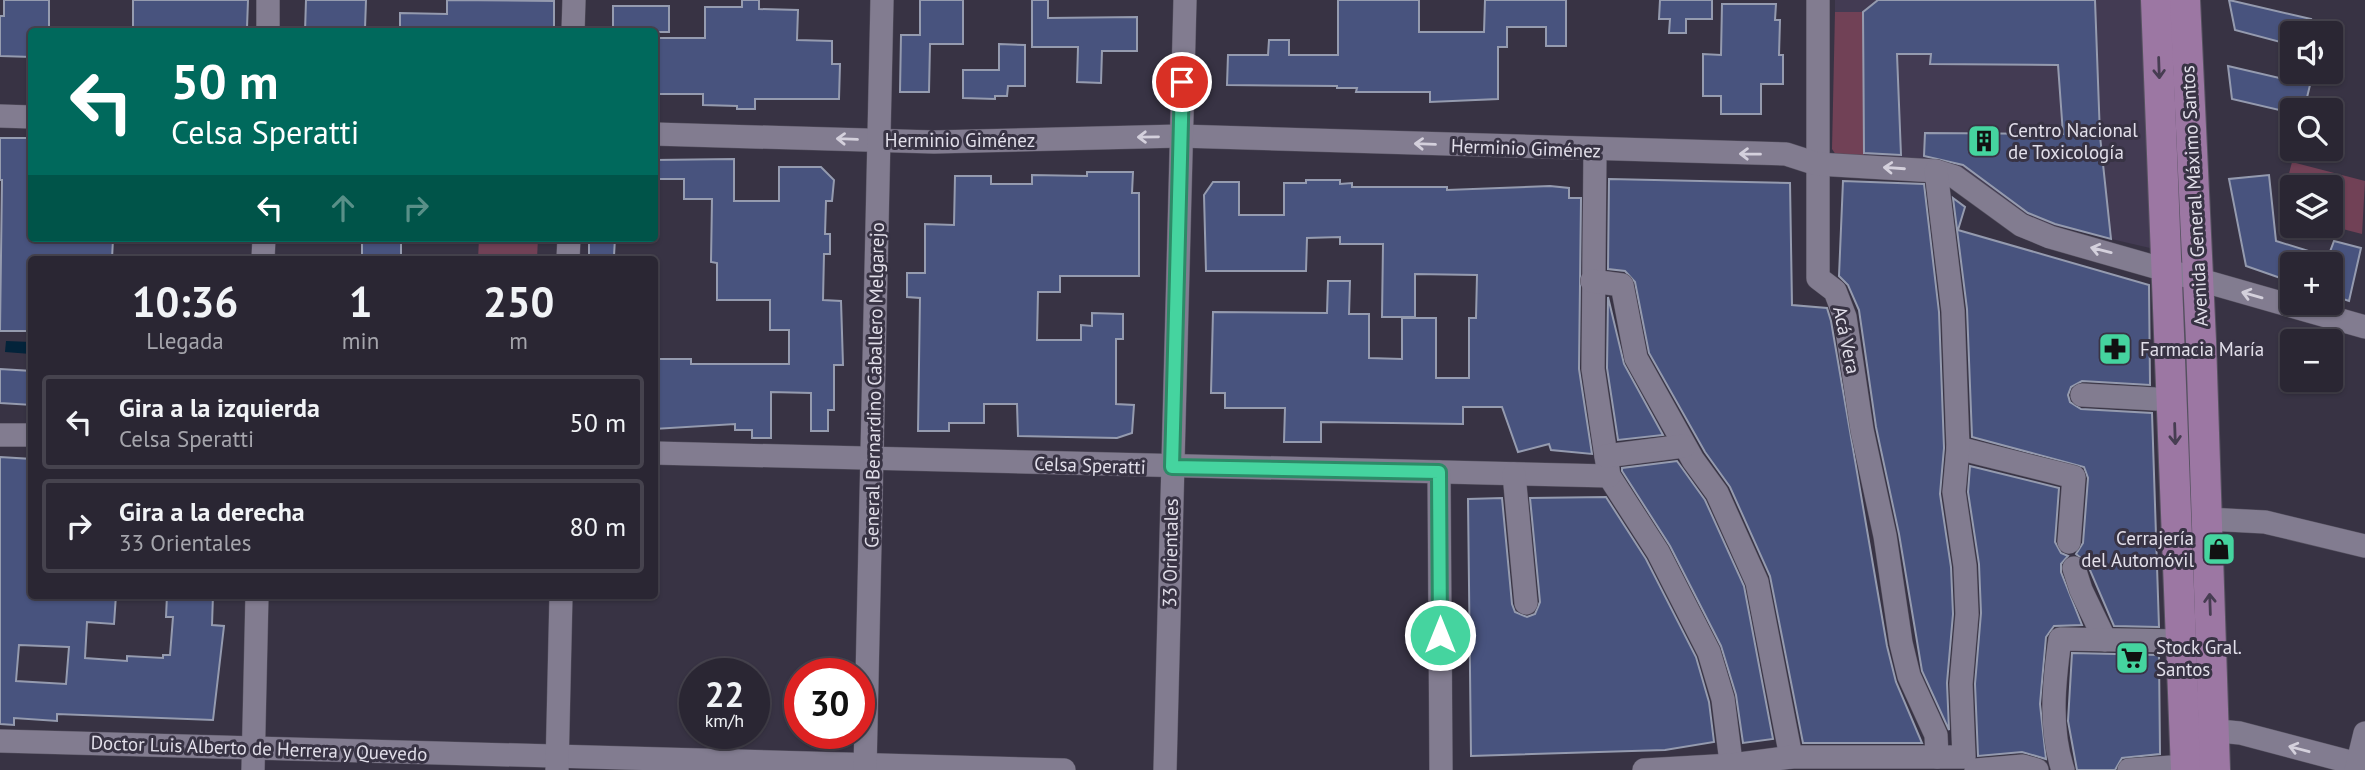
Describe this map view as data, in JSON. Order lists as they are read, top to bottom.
{
  "streets": {
    "main road": ["Avenida General Máximo Santos"],
    "street": [
      "Herminio Giménez",
      "Acá Vera",
      "General Bernardino Caballero Melgarejo",
      "Celsa Speratti",
      "33 Orientales",
      "Doctor Luis Alberto de Herrera y Quevedo"
    ]
  },
  "crossings": [
    ["Herminio Giménez", "Avenida General Máximo Santos"],
    ["Herminio Giménez", "Acá Vera"],
    ["Herminio Giménez", "General Bernardino Caballero Melgarejo"],
    ["Herminio Giménez", "33 Orientales"],
    ["General Bernardino Caballero Melgarejo", "Celsa Speratti"],
    ["General Bernardino Caballero Melgarejo", "Doctor Luis Alberto de Herrera y Quevedo"],
    ["Celsa Speratti", "33 Orientales"]
  ],
  "one_way": ["Herminio Giménez"],
  "places": {
    "building": ["Centro Nacional de Toxicología"],
    "pharmacy": ["Farmacia María"],
    "shop": ["Cerrajería del Automóvil"],
    "supermarket": ["Stock Gral. Santos"]
  },
  "page": {
    "map_buttons": ["+", "−"],
    "turn": ["50 m", "Celsa Speratti"],
    "eta": [
      "10:36",
      "Llegada",
      "1",
      "min",
      "250",
      "m"
    ],
    "list": [
      {
        "name": "Gira a la izquierda",
        "note": "Celsa Speratti",
        "value": "50 m"
      },
      {
        "name": "Gira a la derecha",
        "note": "33 Orientales",
        "value": "80 m"
      }
    ],
    "speed": "22 km/h",
    "limit": "30"
  }
}
